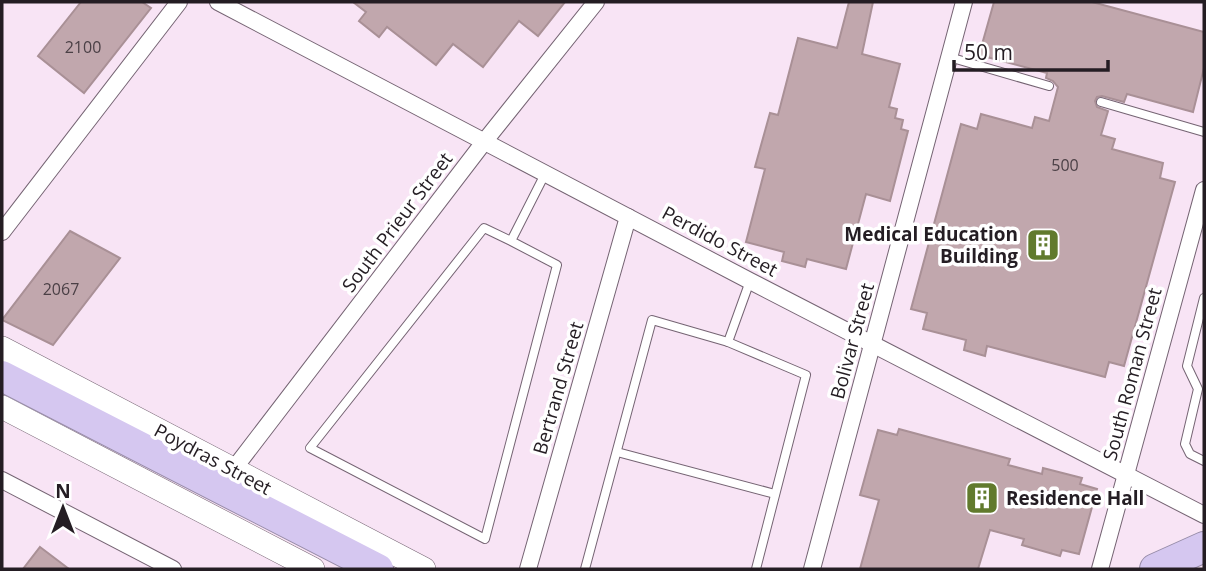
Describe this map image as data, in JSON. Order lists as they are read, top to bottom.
{
  "streets": {
    "main road": ["Poydras Street"],
    "street": [
      "South Prieur Street",
      "Perdido Street",
      "Bolivar Street",
      "South Roman Street",
      "Bertrand Street"
    ]
  },
  "crossings": [
    ["South Prieur Street", "Perdido Street"],
    ["South Prieur Street", "Poydras Street"],
    ["Perdido Street", "Bolivar Street"],
    ["Perdido Street", "South Roman Street"],
    ["Perdido Street", "Bertrand Street"]
  ],
  "places": {
    "building": ["Medical Education Building", "Residence Hall"]
  },
  "house_numbers": ["2100", "500", "2067"],
  "scale_bar": "50 m",
  "north": "top"
}
